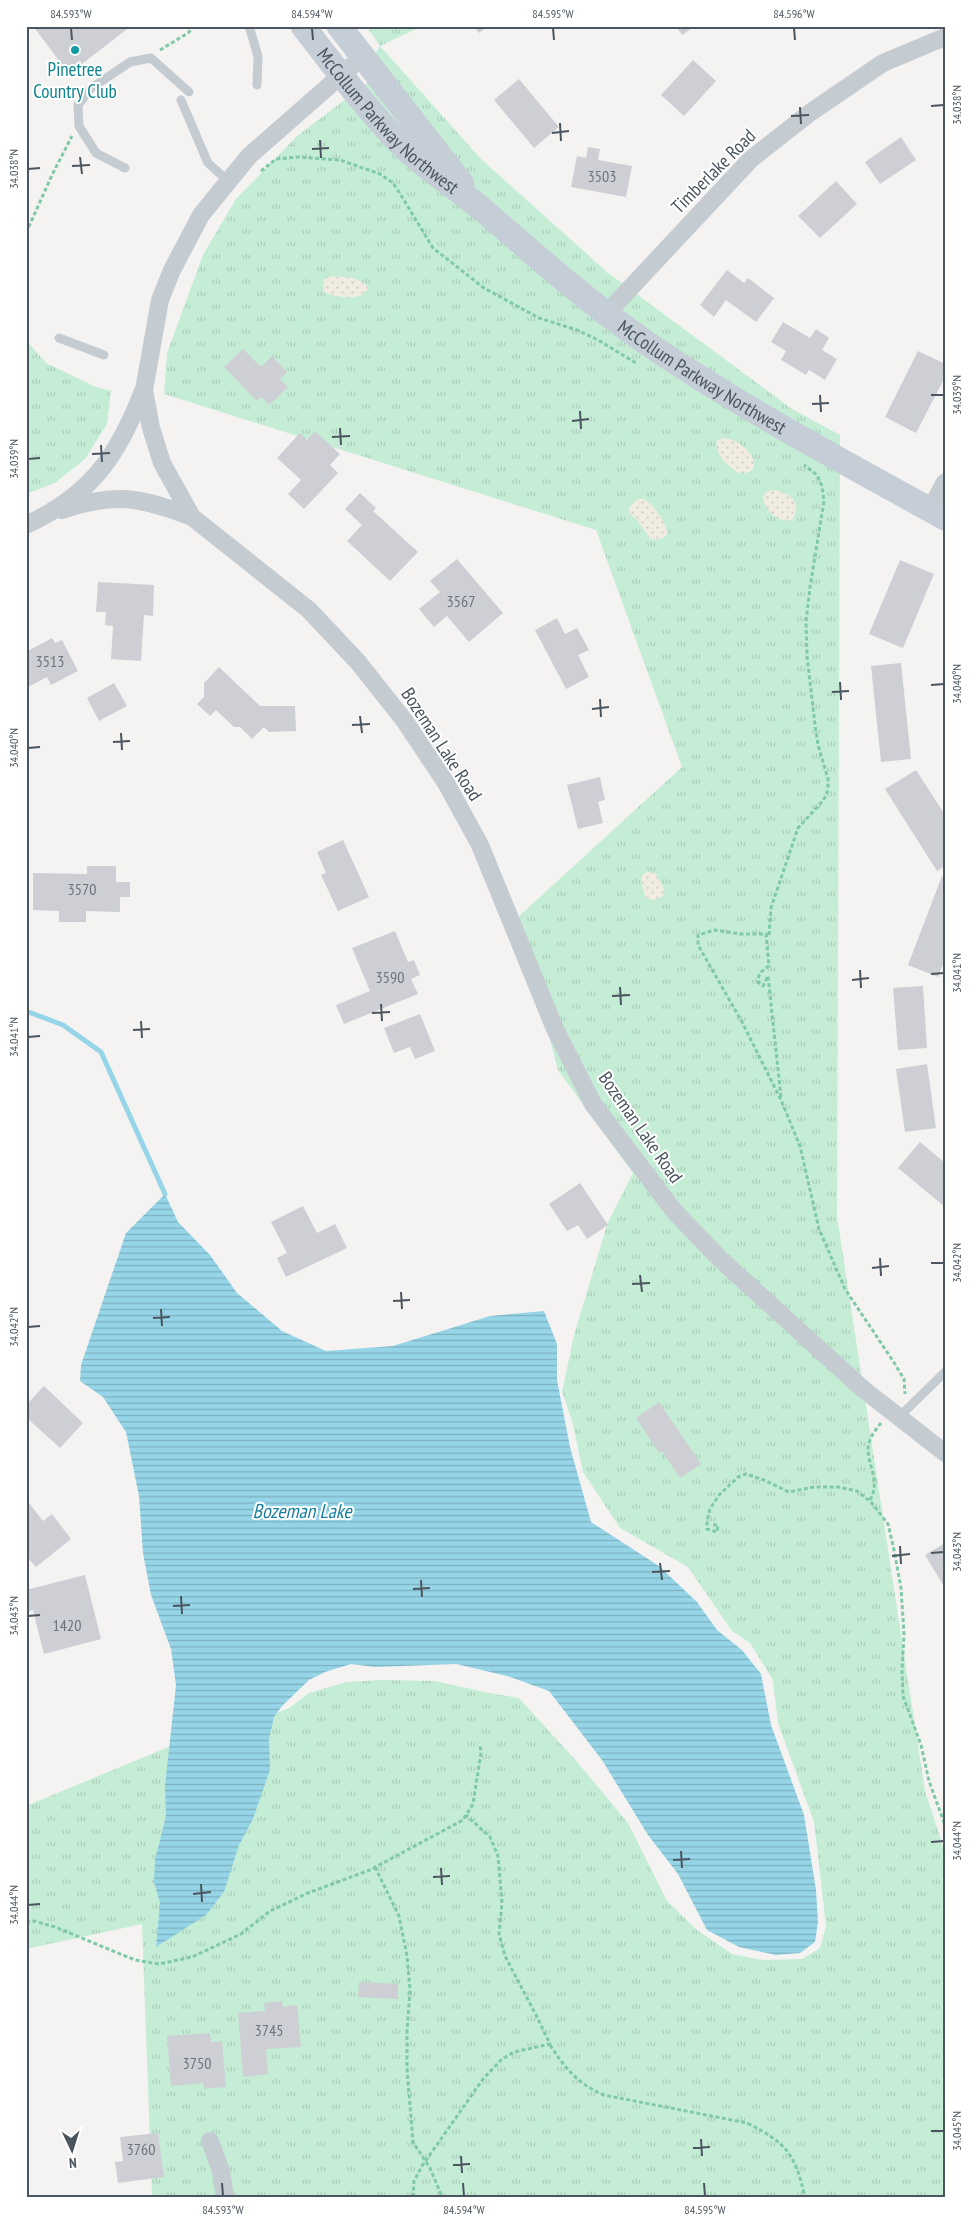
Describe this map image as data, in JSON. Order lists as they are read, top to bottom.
{
  "streets": {
    "street": ["McCollum Parkway Northwest", "Timberlake Road", "Bozeman Lake Road"]
  },
  "crossings": [
    ["McCollum Parkway Northwest", "Timberlake Road"],
    ["McCollum Parkway Northwest", "Bozeman Lake Road"]
  ],
  "water": ["Bozeman Lake"],
  "places": ["Pinetree Country Club"],
  "house_numbers": [
    "3503",
    "3567",
    "3513",
    "3570",
    "3590",
    "1420",
    "3745",
    "3750",
    "3760"
  ],
  "north": "bottom",
  "coordinates": [
    "84.593°W",
    "84.594°W",
    "84.595°W",
    "84.596°W",
    "34.038°N",
    "34.039°N",
    "34.040°N",
    "34.041°N",
    "34.042°N",
    "34.043°N",
    "34.044°N",
    "34.045°N"
  ]
}
